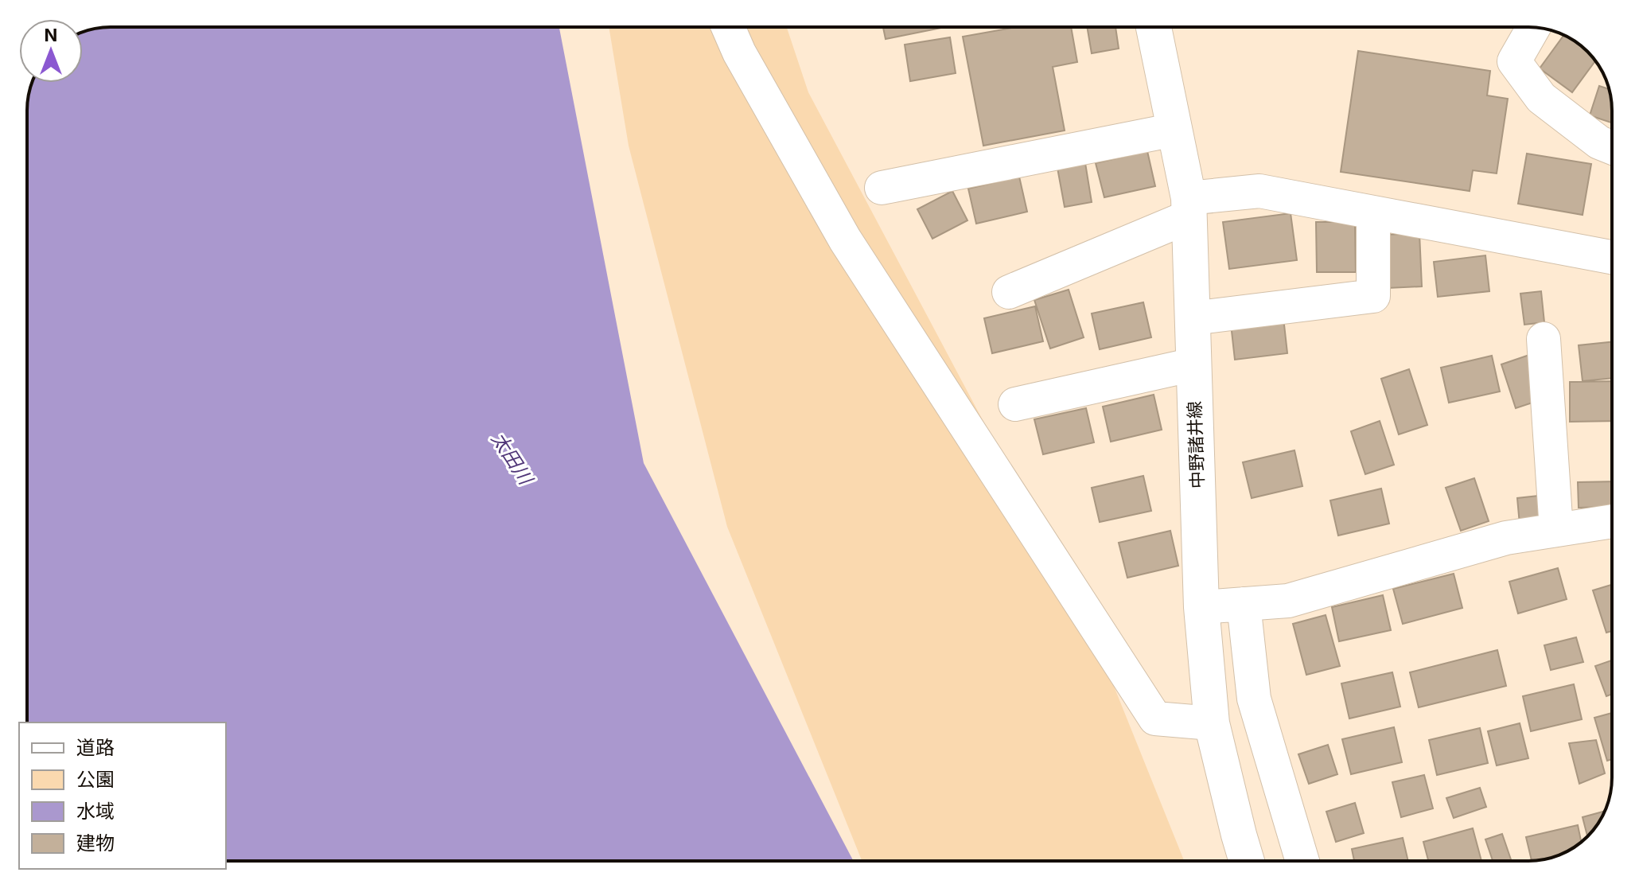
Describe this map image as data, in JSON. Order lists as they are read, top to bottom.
{
  "streets": {
    "main road": ["中野諸井線"]
  },
  "water": ["太田川"],
  "legend": [
    "道路",
    "公園",
    "水域",
    "建物"
  ],
  "north": "top"
}
